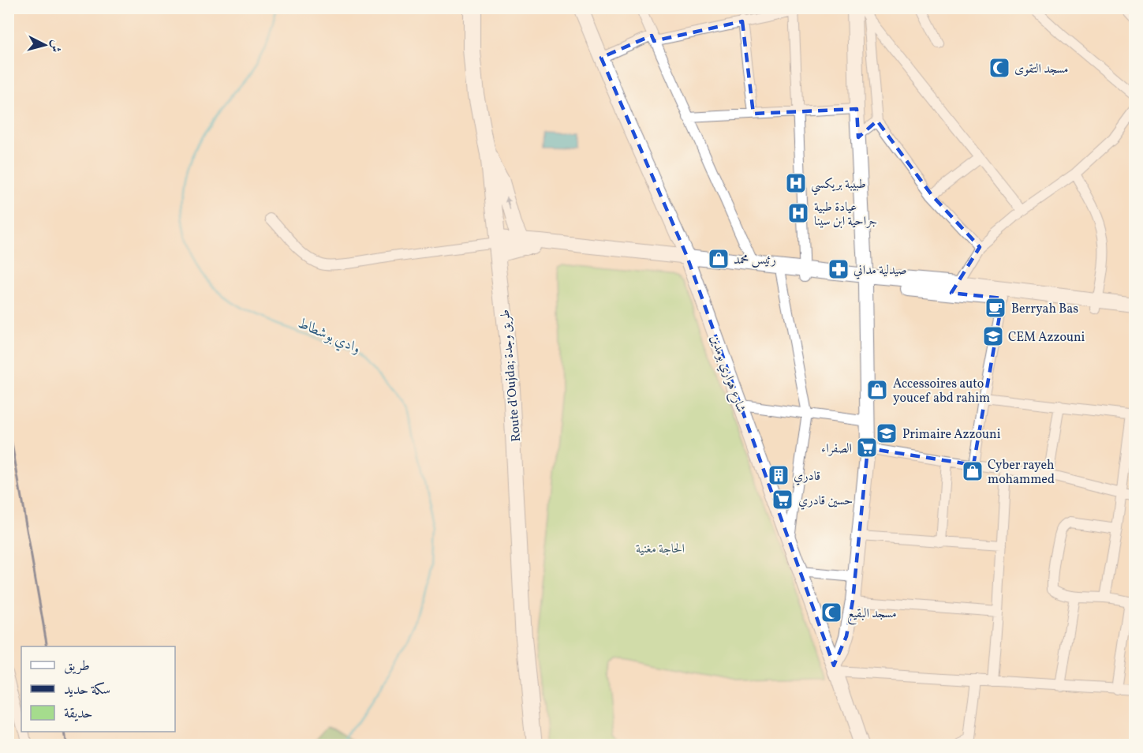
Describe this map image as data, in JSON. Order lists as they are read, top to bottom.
{
  "streets": {
    "main road": ["Route d'Oujda; طريق وجدة"],
    "street": ["شارع هواري بومدين"]
  },
  "water": ["وادي بوشطاط"],
  "parks": ["الحاجة مغنية"],
  "places": {
    "mosque": ["مسجد التقوى", "مسجد البقيع"],
    "hospital": ["طبيبة بريكسي", "عيادة طبية جراحية ابن سينا"],
    "shop": ["رئيس محمد", "Accessoires auto youcef abd rahim", "Cyber rayeh mohammed"],
    "pharmacy": ["صيدلية مداني"],
    "cafe": ["Berryah Bas"],
    "school or university": ["CEM Azzouni", "Primaire Azzouni"],
    "supermarket": ["الصفراء", "حسين قادري"],
    "building": ["قادري"]
  },
  "legend": ["طريق", "سكة حديد", "حديقة"],
  "north": "right"
}
